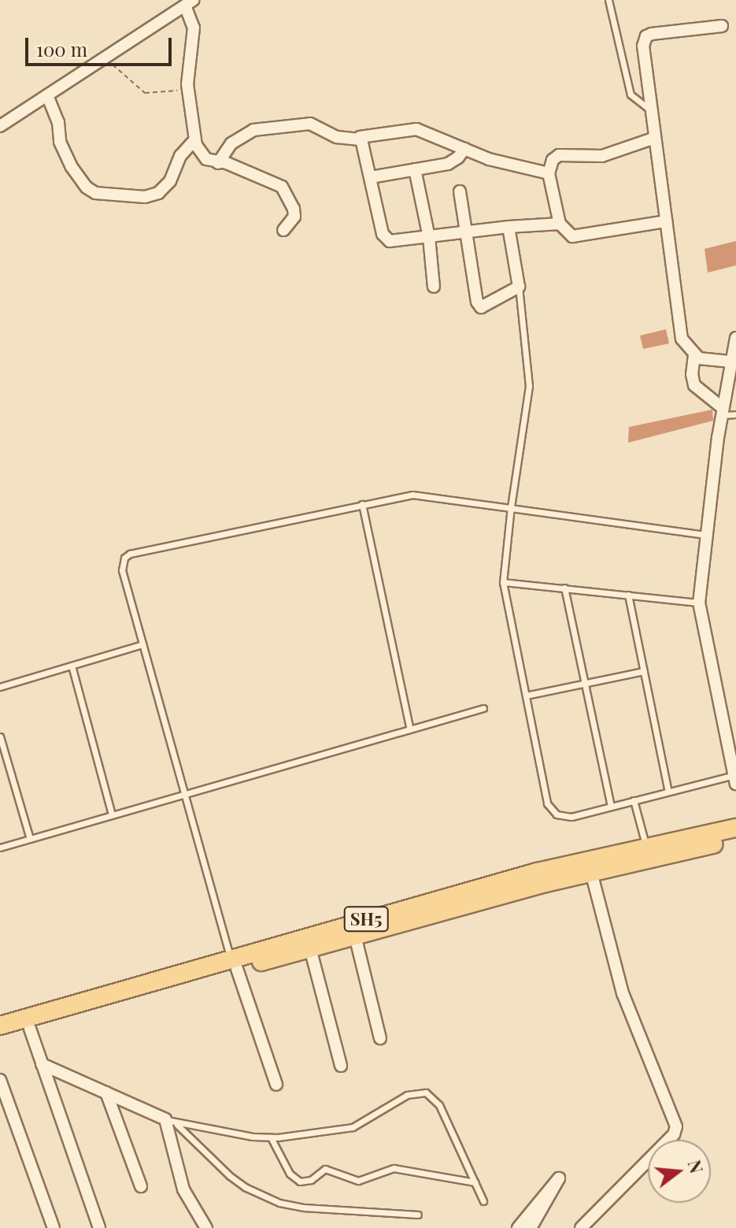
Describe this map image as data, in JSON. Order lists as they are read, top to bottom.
{
  "streets": {
    "main road": ["SH5"]
  },
  "scale_bar": "100 m",
  "north": "right"
}
